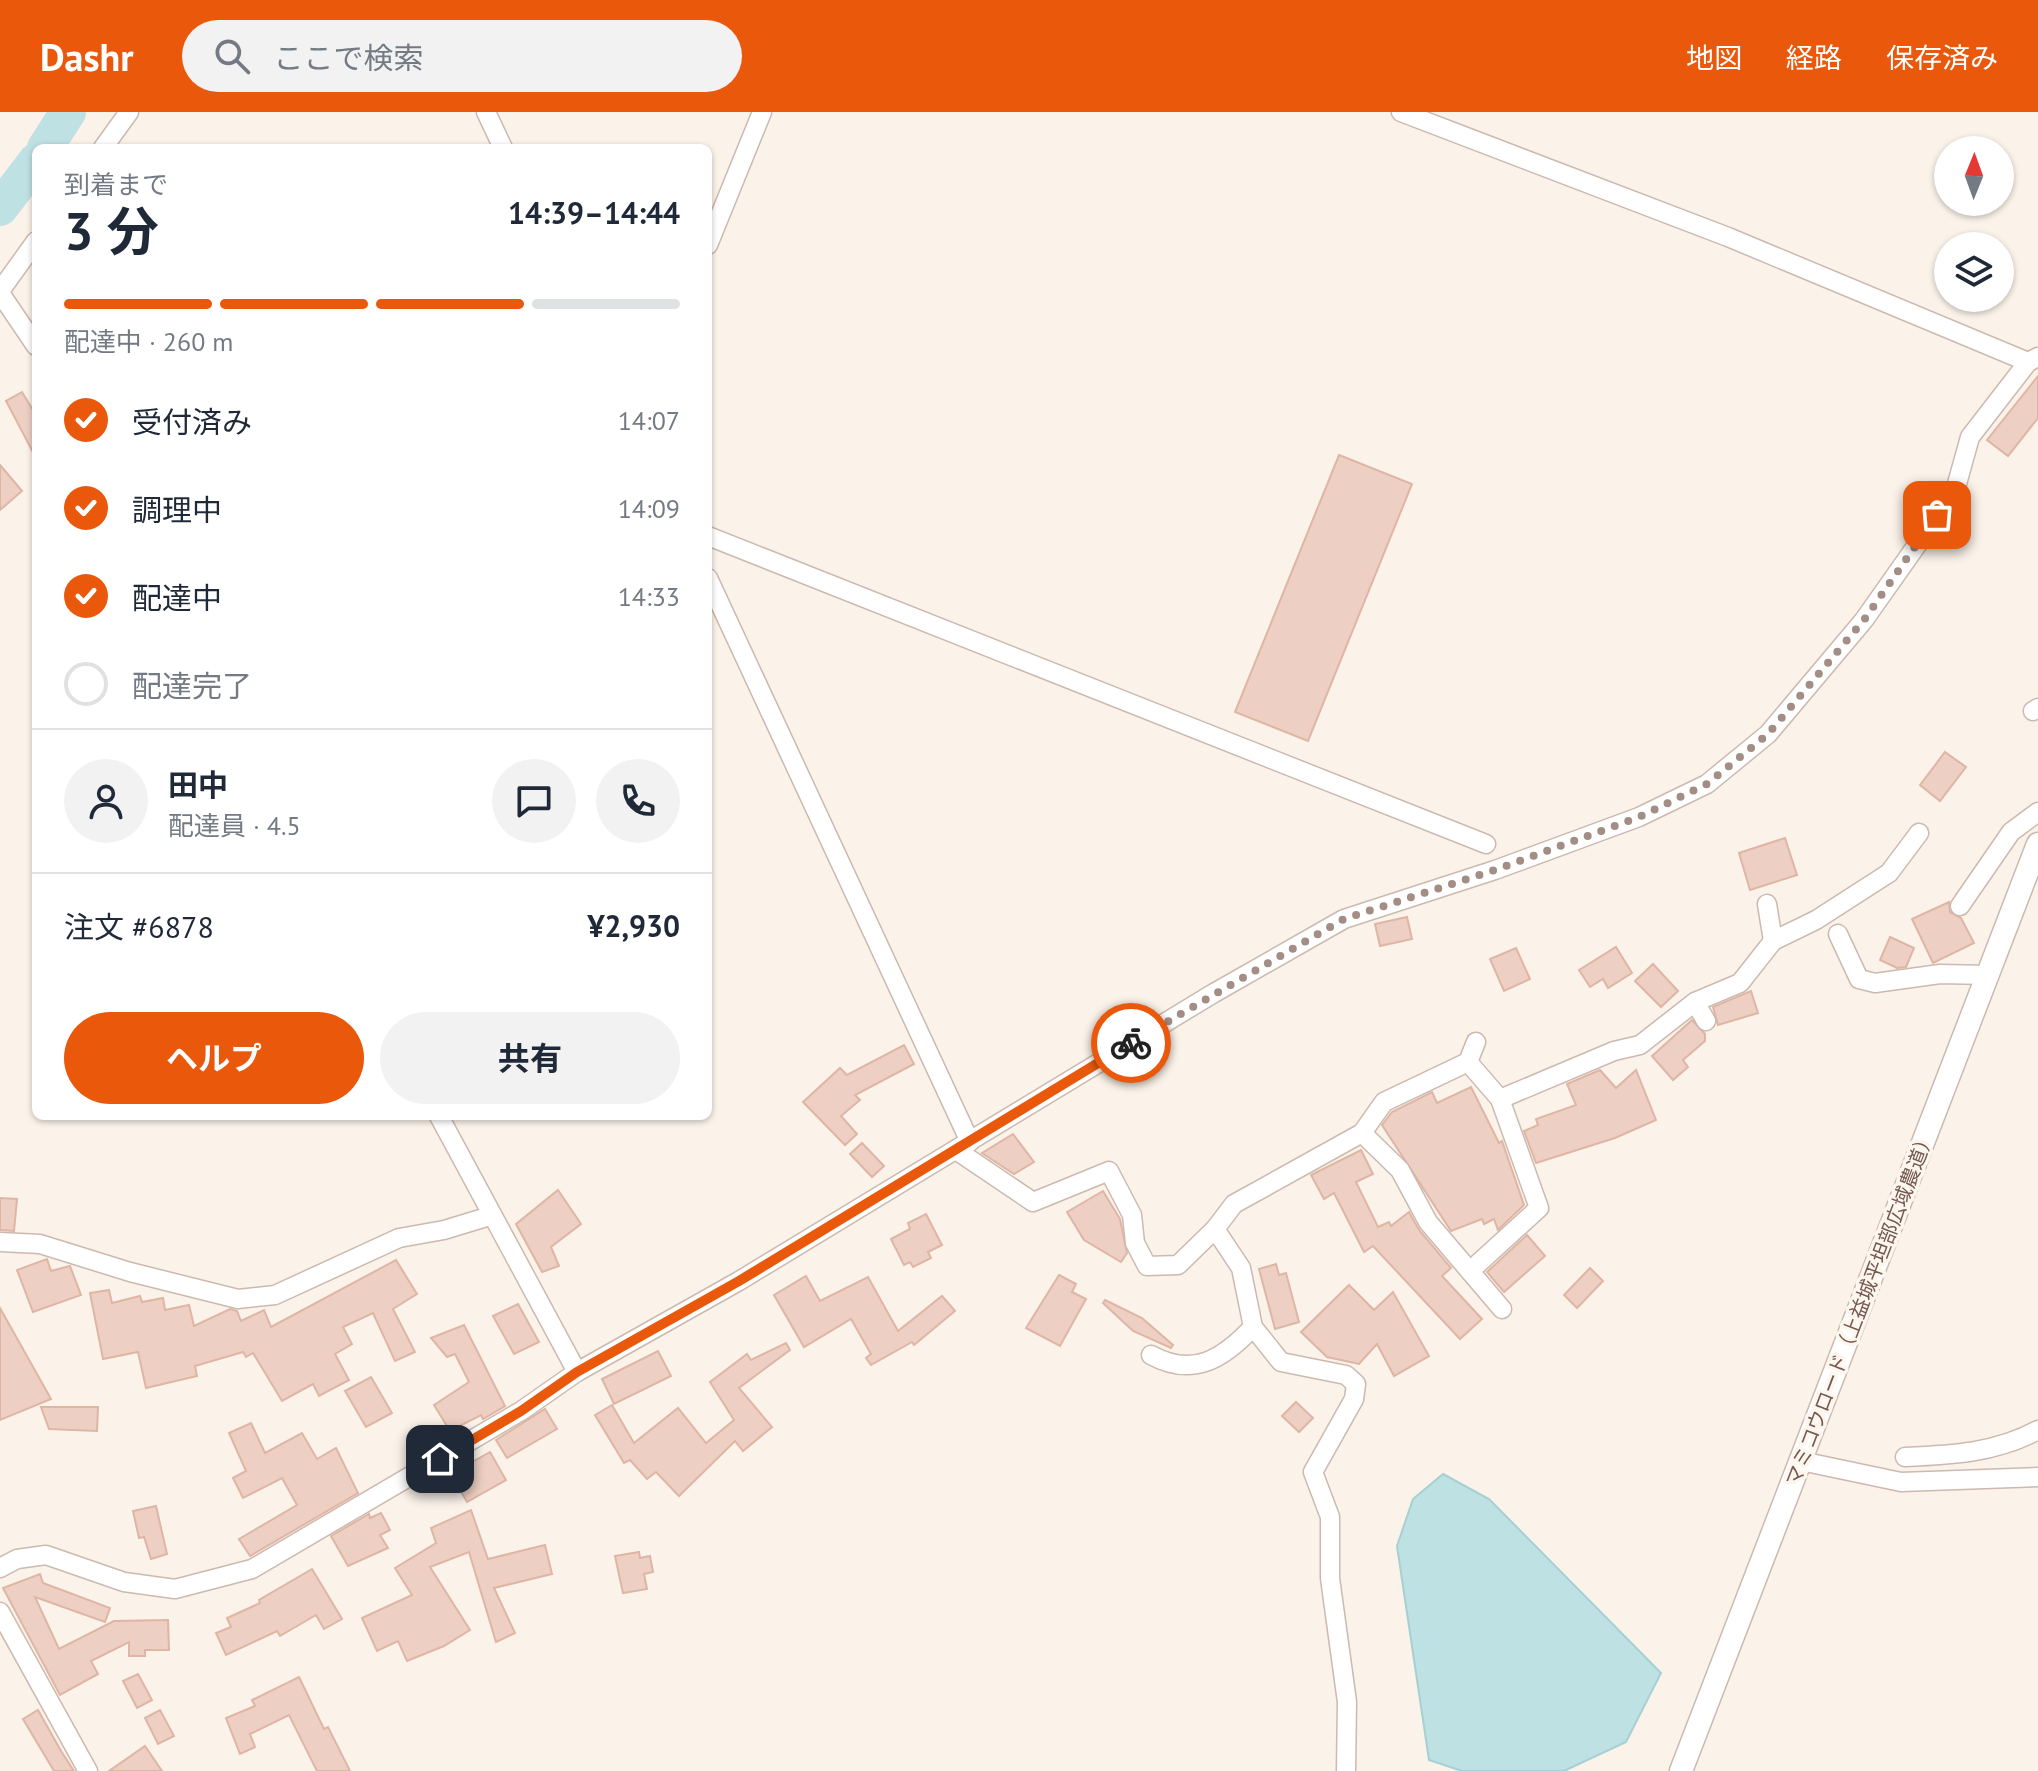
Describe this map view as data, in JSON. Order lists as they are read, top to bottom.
{
  "streets": {
    "street": ["マミコウロード（上益城平坦部広域農道）"]
  },
  "north": "top",
  "page": {
    "header": "Dashr",
    "search": "ここで検索",
    "nav": ["地図", "経路", "保存済み"],
    "heading": ["3 分", "到着まで", "14:39–14:44"],
    "panel": [
      "田中",
      "配達員 · 4.5",
      "注文 #6878",
      "¥2,930"
    ],
    "bar": "配達中 · 260 m",
    "list": [
      ["受付済み", "14:07"],
      ["調理中", "14:09"],
      ["配達中", "14:33"],
      "配達完了"
    ],
    "buttons": ["ヘルプ", "共有"]
  }
}
